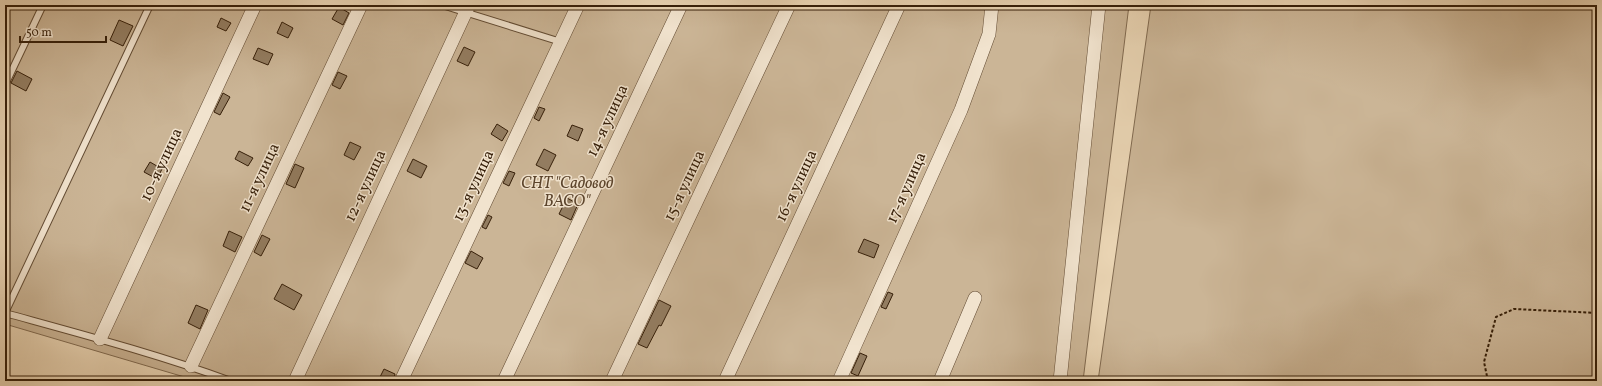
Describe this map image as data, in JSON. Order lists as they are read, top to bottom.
{
  "streets": {
    "street": [
      "14-я улица",
      "10-я улица",
      "11-я улица",
      "12-я улица",
      "13-я улица",
      "15-я улица",
      "16-я улица",
      "17-я улица"
    ]
  },
  "parks": ["СНТ \"Садовод ВАСО\""],
  "scale_bar": "50 m"
}
